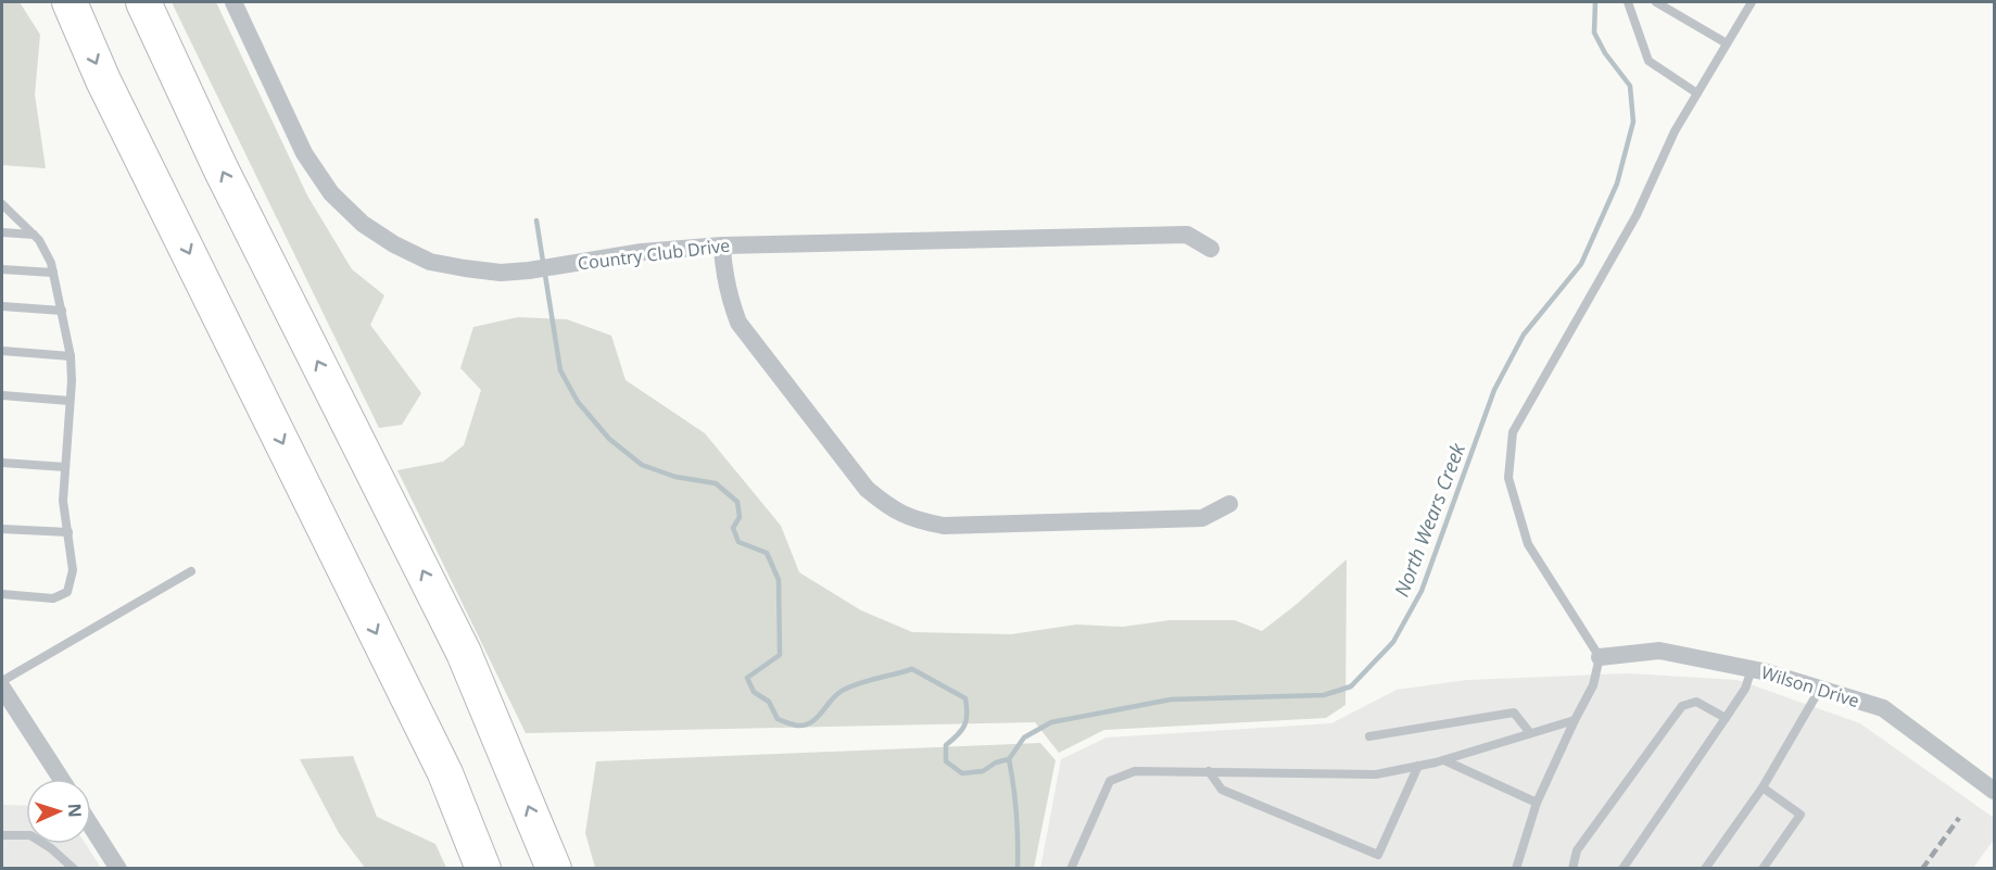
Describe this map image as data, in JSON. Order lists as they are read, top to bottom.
{
  "streets": {
    "street": ["Country Club Drive", "Wilson Drive"]
  },
  "water": ["North Wears Creek"],
  "north": "right"
}
